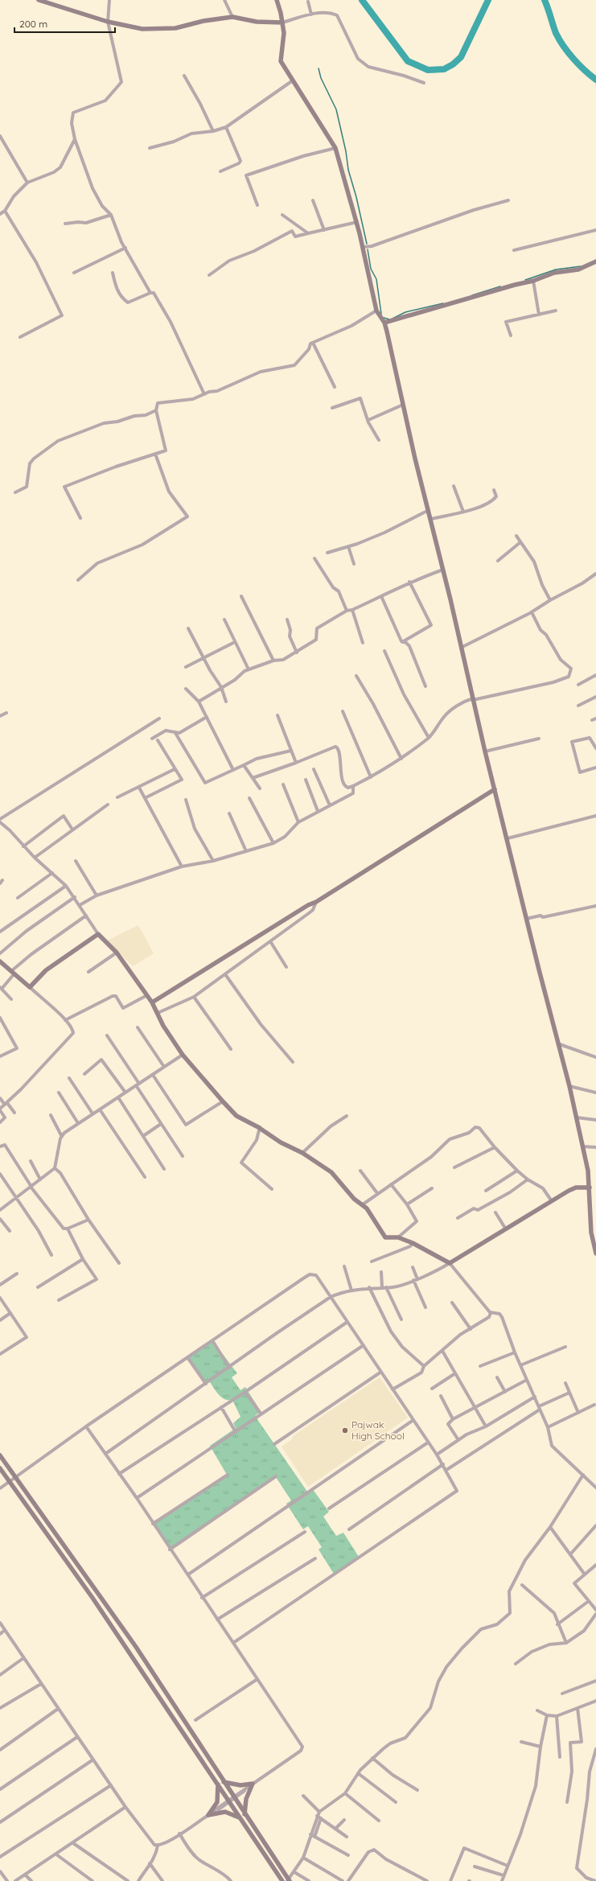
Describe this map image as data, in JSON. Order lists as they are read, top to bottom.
{
  "places": ["Pajwak High School"],
  "scale_bar": "200 m"
}
